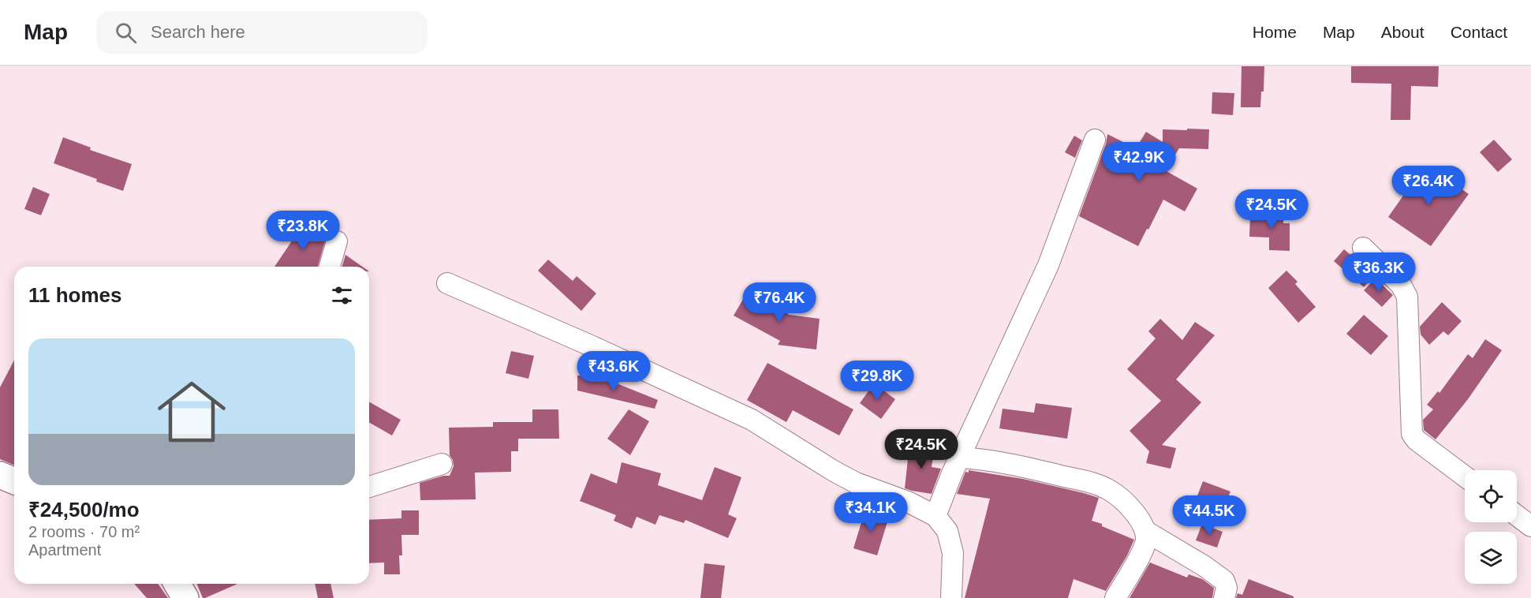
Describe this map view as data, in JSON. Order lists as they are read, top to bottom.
{
  "page": {
    "header": "Map",
    "search": "Search here",
    "nav": [
      "Home",
      "Map",
      "About",
      "Contact"
    ],
    "price": [
      "₹42.9K",
      "₹26.4K",
      "₹24.5K",
      "₹23.8K",
      "₹36.3K",
      "₹76.4K",
      "₹43.6K",
      "₹29.8K",
      "₹24.5K",
      "₹34.1K",
      "₹44.5K"
    ],
    "heading": "11 homes",
    "list": [
      {
        "name": "₹24,500/mo",
        "note": "2 rooms · 70 m² · Apartment"
      }
    ]
  }
}
